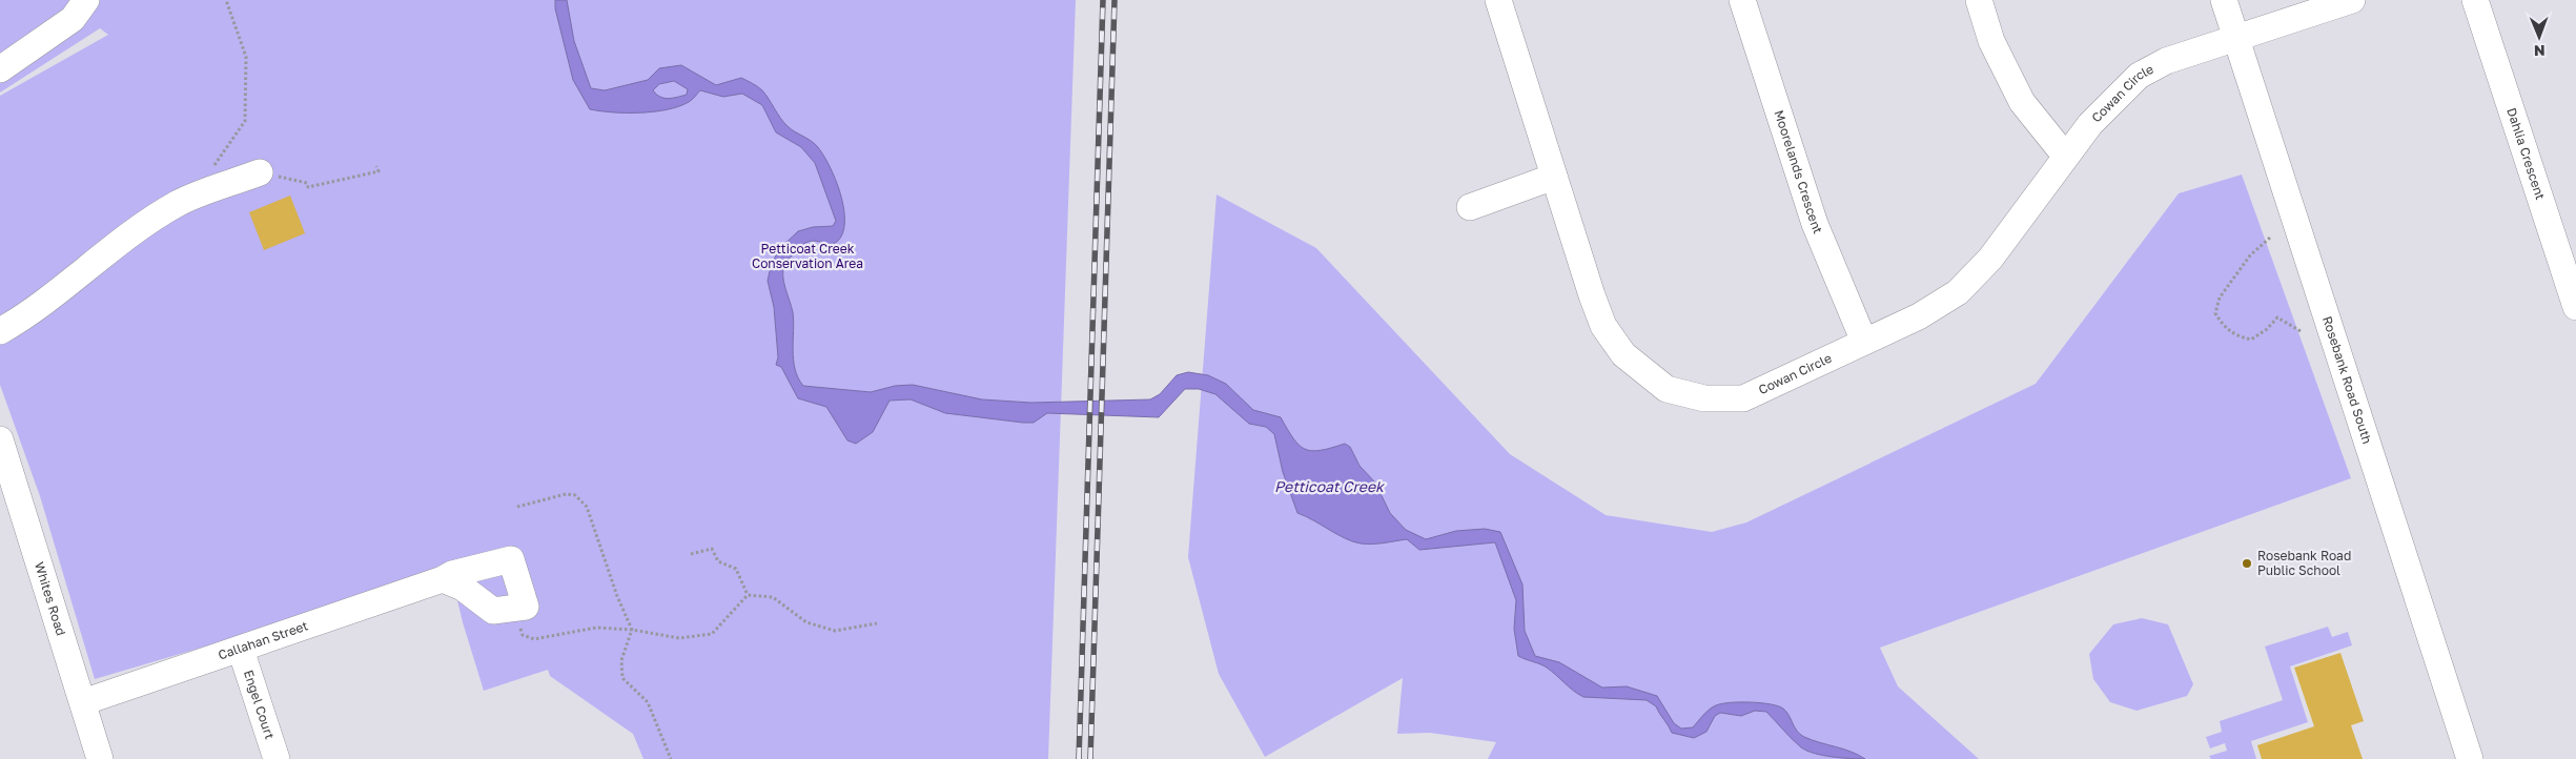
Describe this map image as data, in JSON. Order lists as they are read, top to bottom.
{
  "streets": {
    "street": [
      "Cowan Circle",
      "Dahlia Crescent",
      "Moorelands Crescent",
      "Rosebank Road South",
      "Whites Road",
      "Callahan Street",
      "Engel Court"
    ]
  },
  "crossings": [
    ["Cowan Circle", "Moorelands Crescent"],
    ["Cowan Circle", "Rosebank Road South"],
    ["Whites Road", "Callahan Street"],
    ["Callahan Street", "Engel Court"]
  ],
  "water": ["Petticoat Creek"],
  "parks": ["Petticoat Creek Conservation Area"],
  "places": ["Rosebank Road Public School"],
  "north": "bottom"
}
